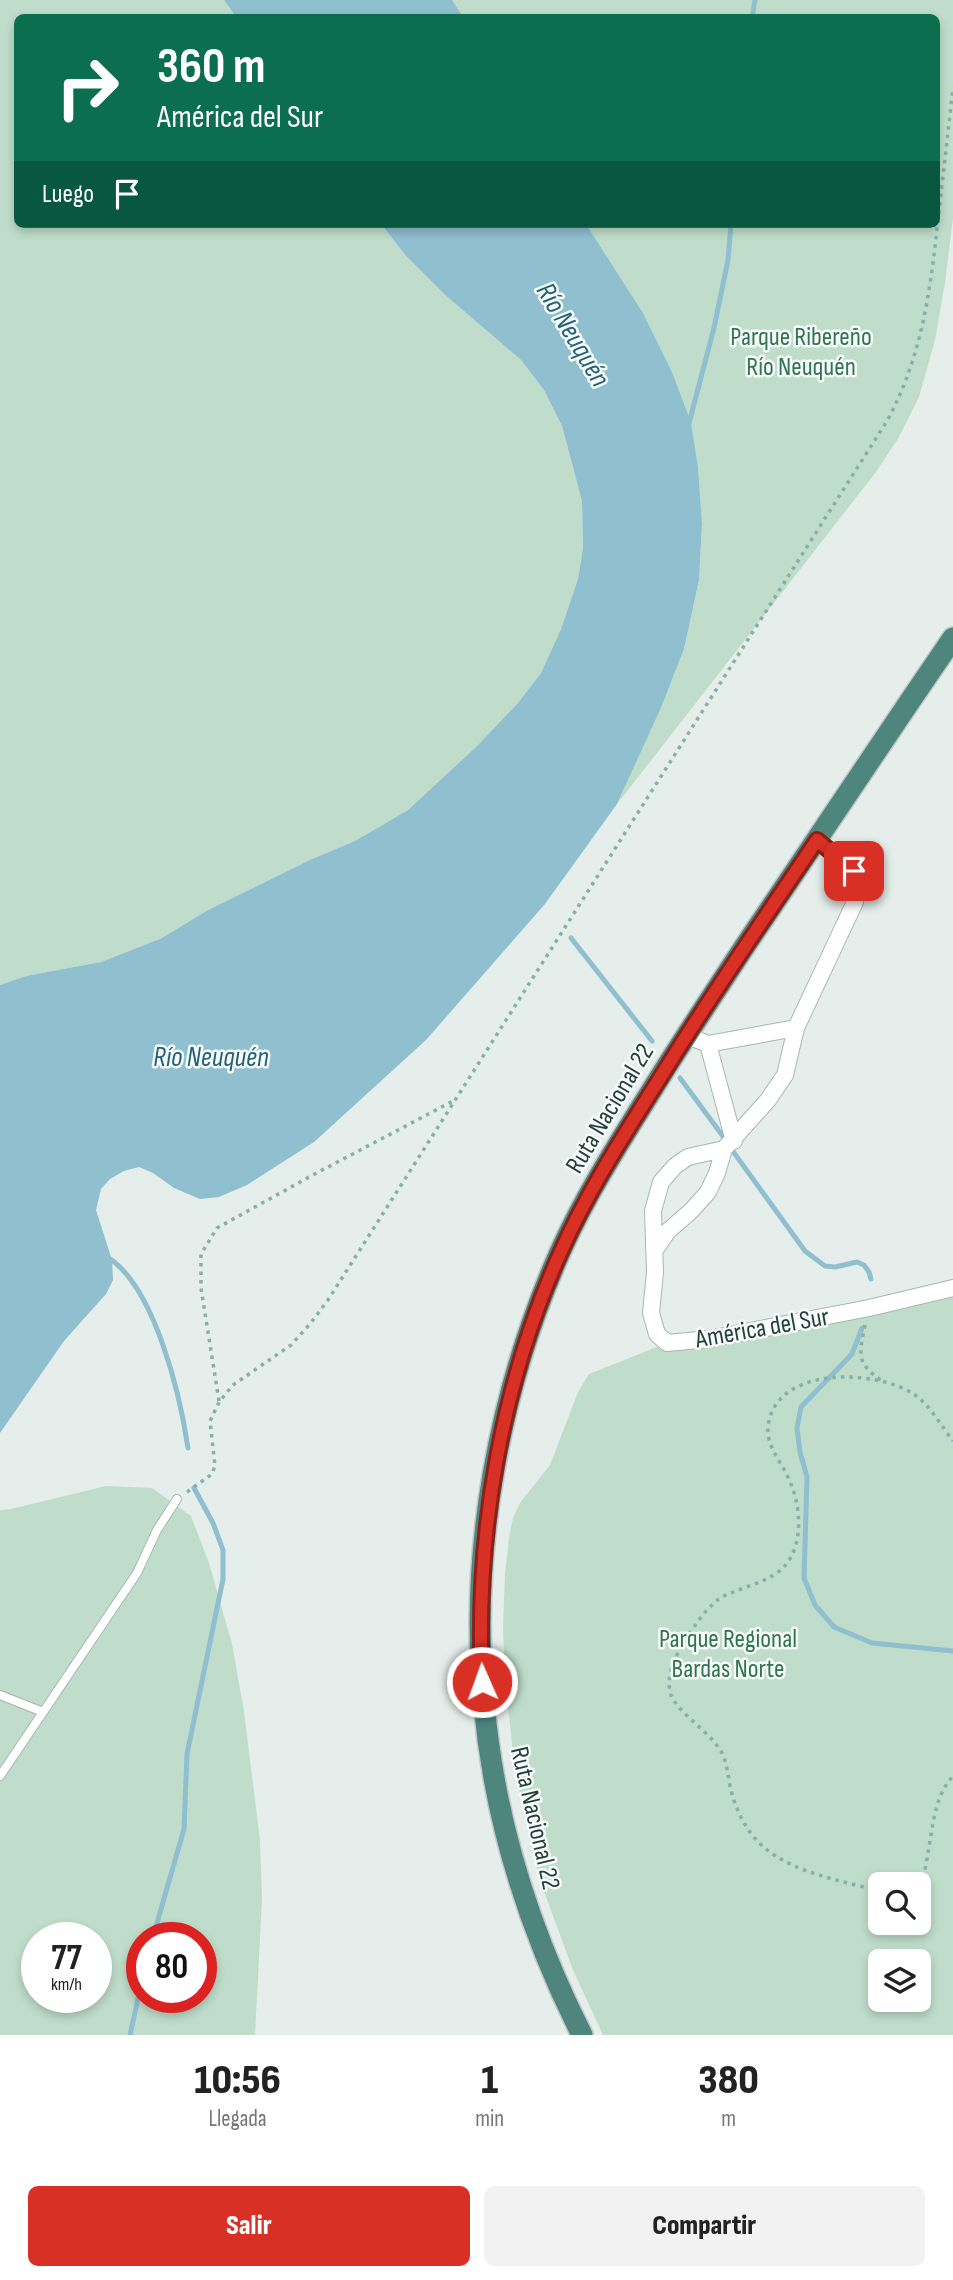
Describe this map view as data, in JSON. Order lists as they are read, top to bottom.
{
  "streets": {
    "highway": ["Ruta Nacional 22"],
    "street": ["América del Sur"]
  },
  "water": ["Río Neuquén"],
  "parks": ["Parque Ribereño Río Neuquén", "Parque Regional Bardas Norte"],
  "page": {
    "turn": ["360 m", "América del Sur"],
    "then": "Luego",
    "speed": "77 km/h",
    "limit": "80",
    "eta": [
      "10:56",
      "Llegada",
      "1",
      "min",
      "380",
      "m"
    ],
    "buttons": ["Salir", "Compartir"]
  }
}
